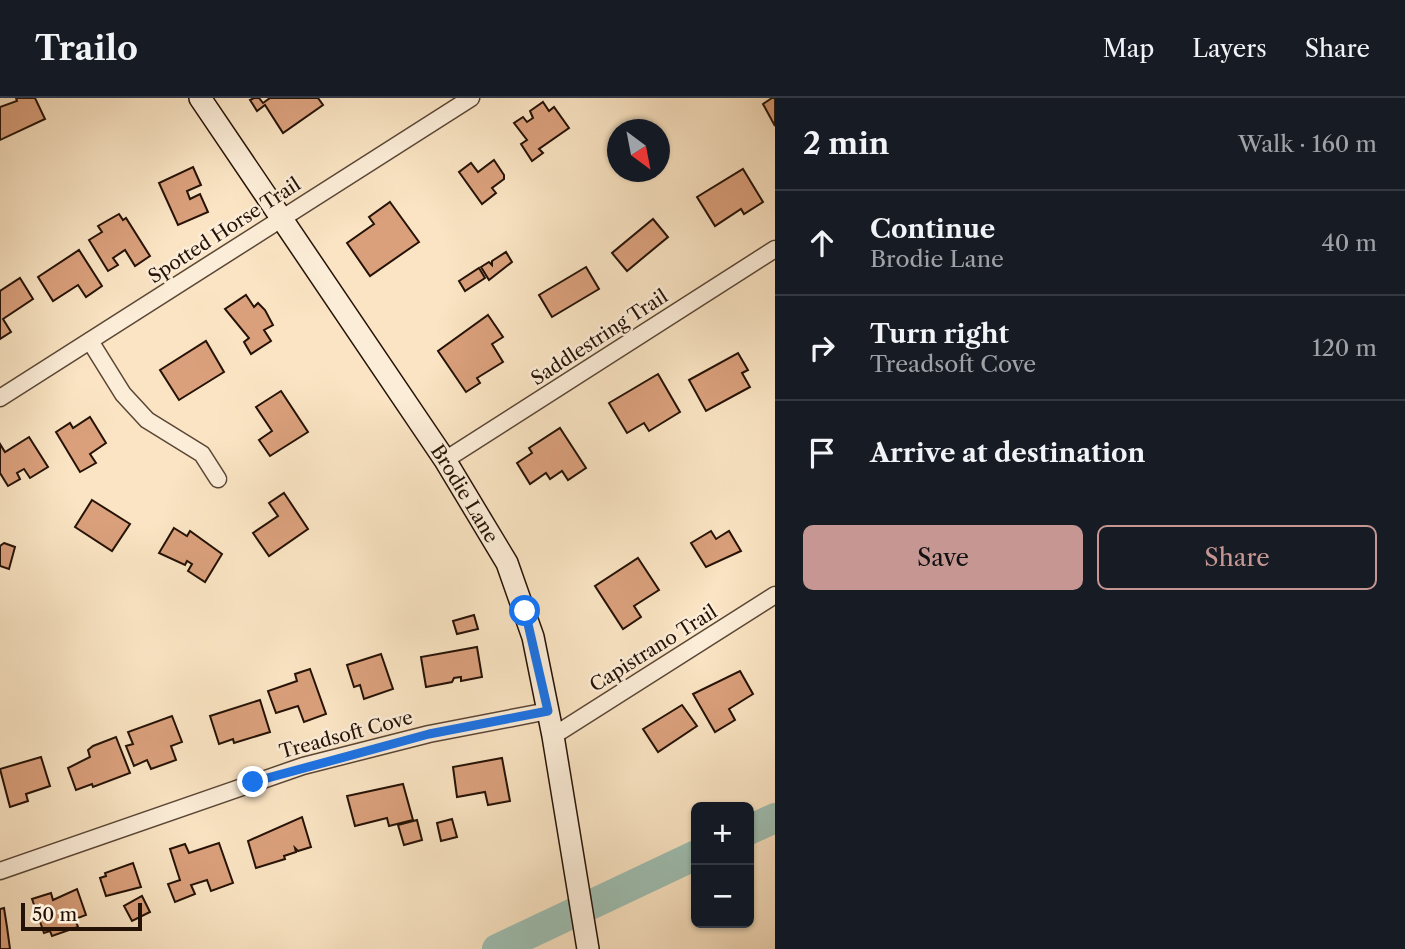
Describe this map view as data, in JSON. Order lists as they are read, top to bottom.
{
  "streets": {
    "main road": ["Brodie Lane"],
    "street": [
      "Spotted Horse Trail",
      "Saddlestring Trail",
      "Capistrano Trail",
      "Treadsoft Cove"
    ]
  },
  "crossings": [
    ["Spotted Horse Trail", "Brodie Lane"],
    ["Saddlestring Trail", "Brodie Lane"],
    ["Brodie Lane", "Capistrano Trail"],
    ["Brodie Lane", "Treadsoft Cove"]
  ],
  "scale_bar": "50 m",
  "north": "bottom right",
  "page": {
    "header": "Trailo",
    "nav": ["Map", "Layers", "Share"],
    "heading": ["2 min", "Walk · 160 m"],
    "list": [
      ["Continue", "Brodie Lane", "40 m"],
      ["Turn right", "Treadsoft Cove", "120 m"],
      "Arrive at destination"
    ],
    "buttons": ["Save", "Share"],
    "map_buttons": ["+", "−"],
    "scale": "50 m"
  }
}
